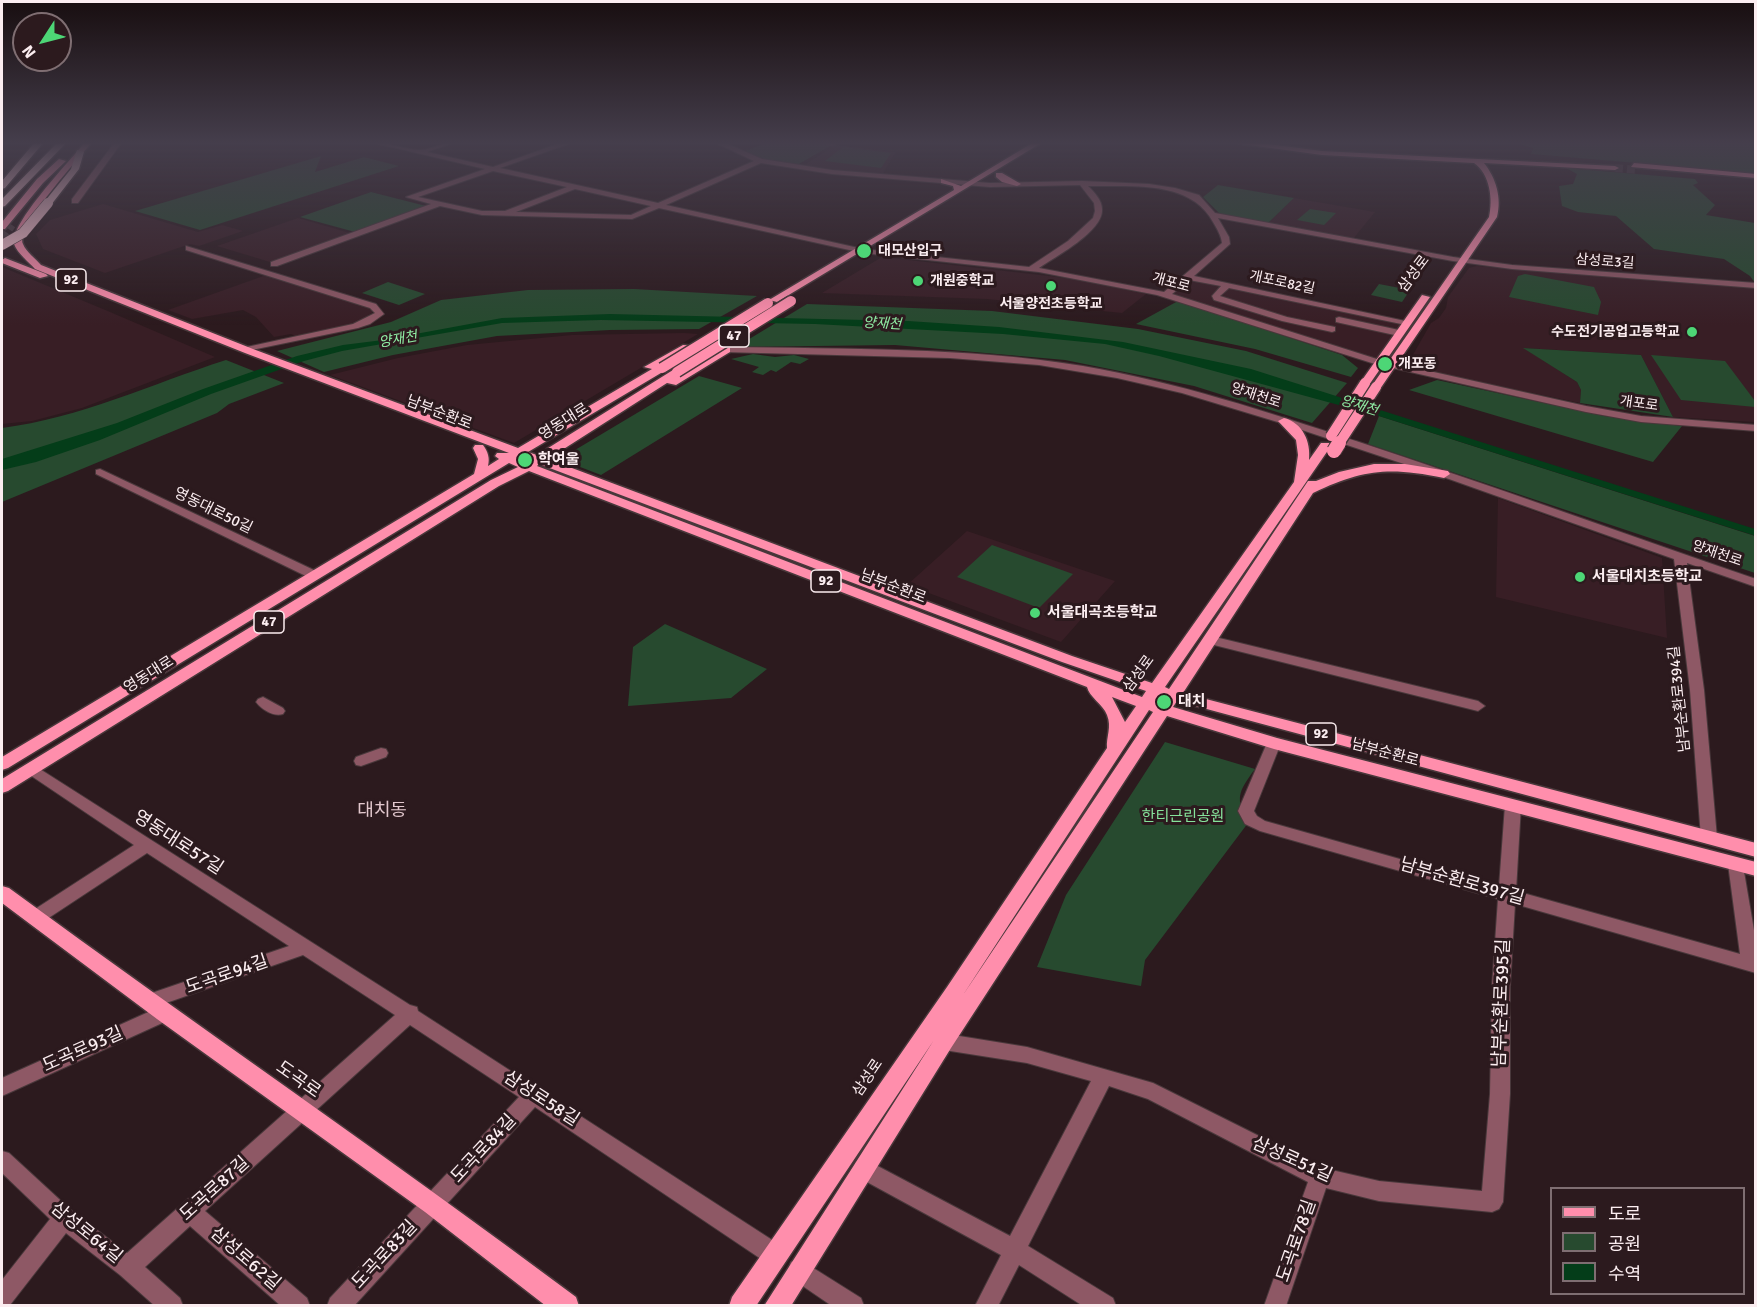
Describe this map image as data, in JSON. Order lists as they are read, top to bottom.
{
  "streets": {
    "main road": [
      "삼성로",
      "92",
      "47",
      "남부순환로",
      "영동대로",
      "도곡로"
    ],
    "street": [
      "삼성로3길",
      "개포로",
      "개포로82길",
      "양재천로",
      "영동대로50길",
      "남부순환로394길",
      "영동대로57길",
      "남부순환로397길",
      "도곡로94길",
      "남부순환로395길",
      "도곡로93길",
      "삼성로58길",
      "도곡로84길",
      "삼성로51길",
      "도곡로87길",
      "삼성로64길",
      "도곡로78길",
      "도곡로83길",
      "삼성로62길"
    ]
  },
  "crossings": [
    ["삼성로3길", "삼성로"],
    ["삼성로", "개포로"],
    ["삼성로", "개포로82길"],
    ["삼성로", "남부순환로"],
    ["삼성로", "삼성로58길"],
    ["삼성로", "삼성로51길"],
    ["개포로", "영동대로"],
    ["양재천로", "남부순환로394길"],
    ["남부순환로", "영동대로"],
    ["남부순환로", "남부순환로394길"],
    ["남부순환로", "남부순환로397길"],
    ["남부순환로", "남부순환로395길"],
    ["영동대로", "영동대로50길"],
    ["영동대로", "영동대로57길"],
    ["영동대로57길", "도곡로94길"],
    ["영동대로57길", "삼성로58길"],
    ["남부순환로397길", "남부순환로395길"],
    ["도곡로94길", "도곡로93길"],
    ["도곡로94길", "도곡로"],
    ["도곡로94길", "삼성로58길"],
    ["남부순환로395길", "삼성로51길"],
    ["도곡로93길", "도곡로"],
    ["도곡로", "도곡로84길"],
    ["도곡로", "도곡로87길"],
    ["도곡로", "도곡로83길"],
    ["삼성로58길", "도곡로84길"],
    ["삼성로58길", "도곡로87길"],
    ["도곡로84길", "도곡로83길"],
    ["삼성로51길", "도곡로78길"],
    ["도곡로87길", "삼성로64길"],
    ["도곡로87길", "삼성로62길"]
  ],
  "districts": ["대치동"],
  "water": ["양재천"],
  "parks": ["한티근린공원"],
  "places": [
    "대모산입구",
    "개원중학교",
    "서울양전초등학교",
    "수도전기공업고등학교",
    "개포동",
    "학여울",
    "서울대치초등학교",
    "서울대곡초등학교",
    "대치"
  ],
  "legend": ["도로", "공원", "수역"],
  "north": "bottom left"
}
